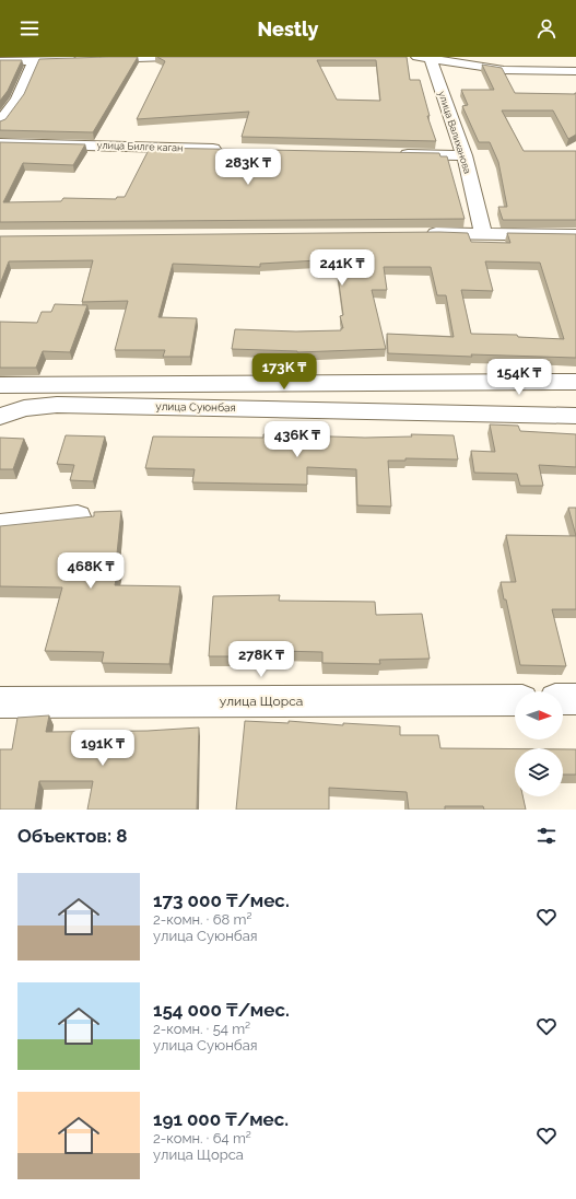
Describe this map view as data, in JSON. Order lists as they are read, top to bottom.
{
  "streets": {
    "street": [
      "улица Валиханова",
      "улица Билге каган",
      "улица Суюнбая",
      "улица Щорса"
    ]
  },
  "north": "right",
  "page": {
    "header": "Nestly",
    "price": [
      "283K ₸",
      "241K ₸",
      "173K ₸",
      "154K ₸",
      "436K ₸",
      "468K ₸",
      "278K ₸",
      "191K ₸"
    ],
    "heading": "Объектов: 8",
    "list": [
      {
        "name": "173 000 ₸/мес.",
        "note": "2-комн. · 68 m² · улица Суюнбая"
      },
      {
        "name": "154 000 ₸/мес.",
        "note": "2-комн. · 54 m² · улица Суюнбая"
      },
      {
        "name": "191 000 ₸/мес.",
        "note": "2-комн. · 64 m² · улица Щорса"
      }
    ]
  }
}
